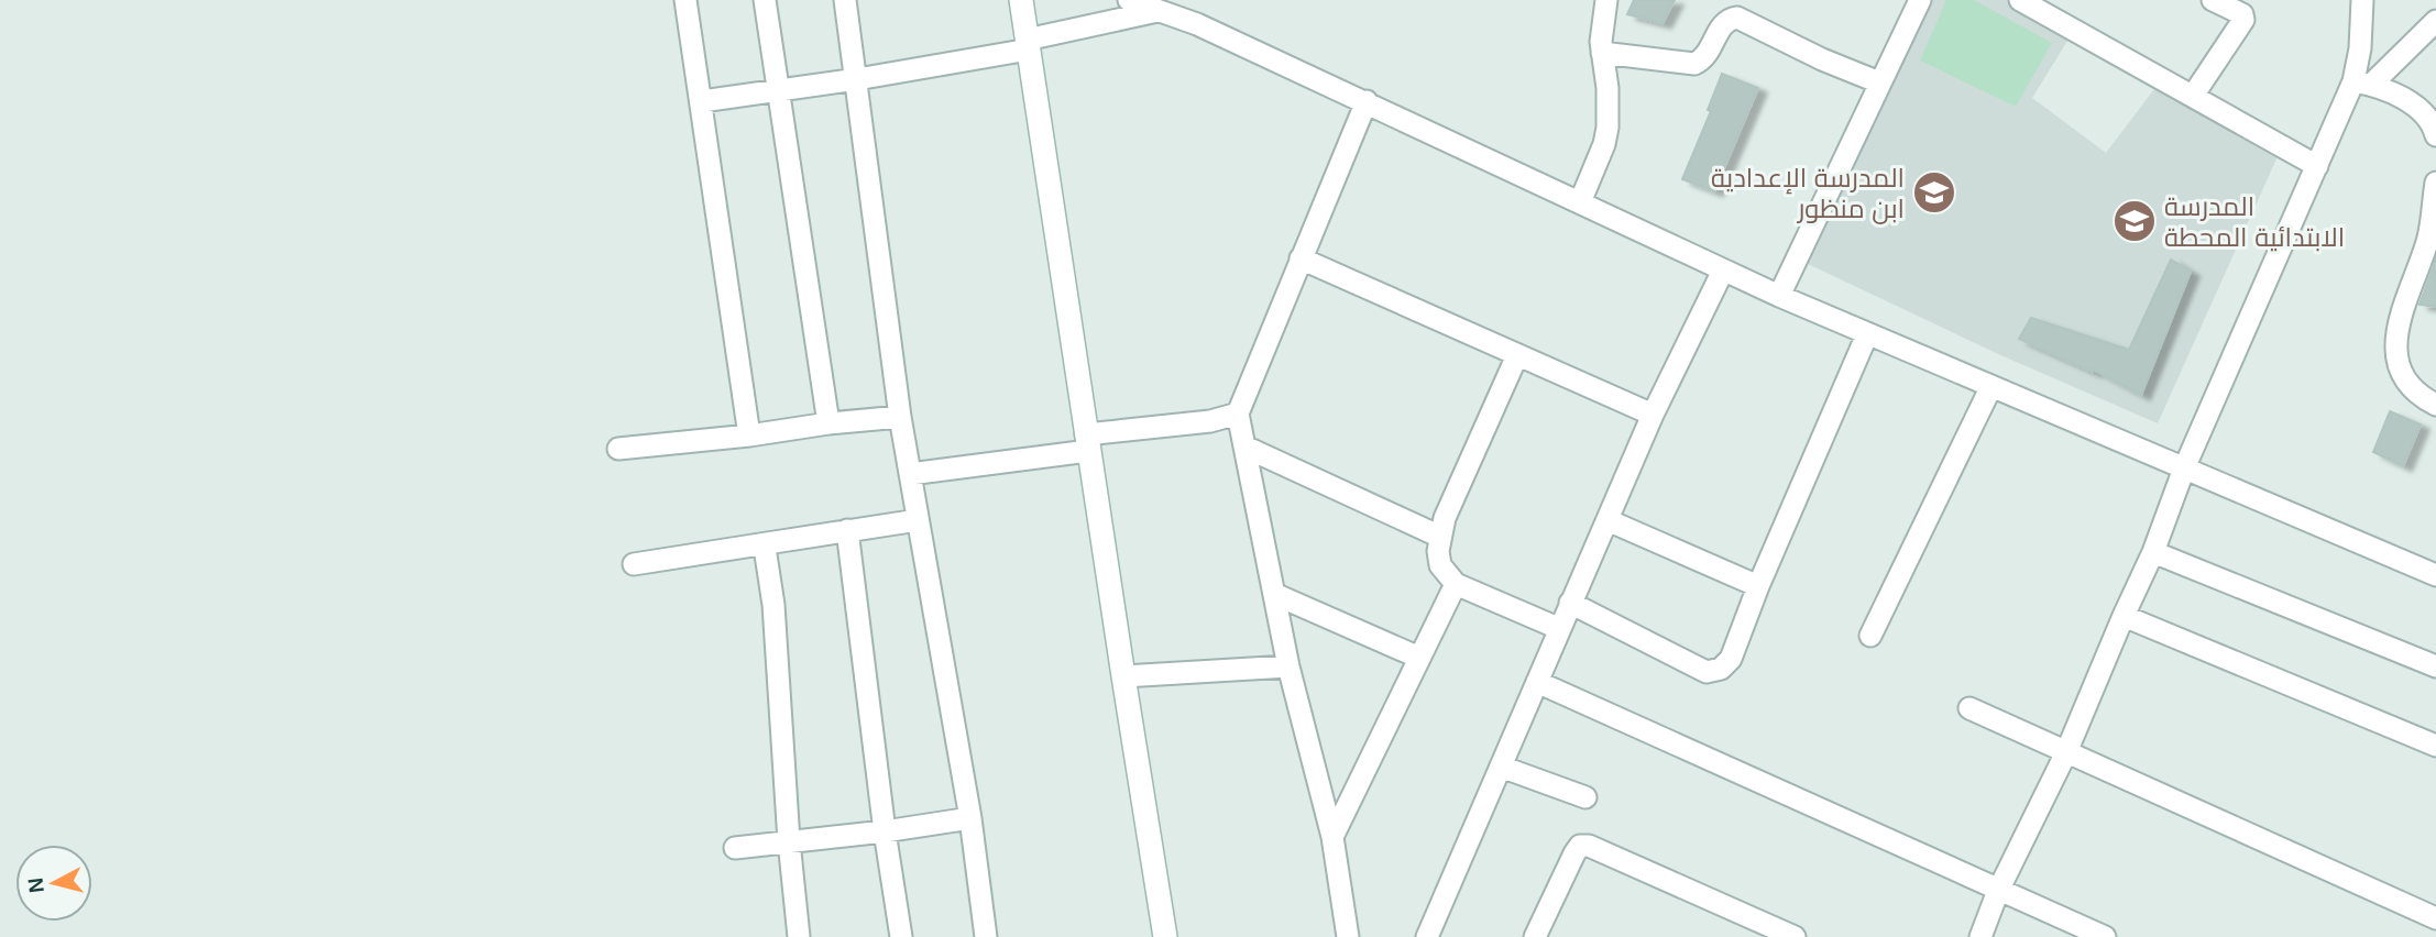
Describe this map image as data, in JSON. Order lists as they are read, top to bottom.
{
  "places": {
    "school or university": ["المدرسة الإعدادية ابن منظور", "المدرسة الابتدائية المحطة"]
  },
  "north": "left"
}
